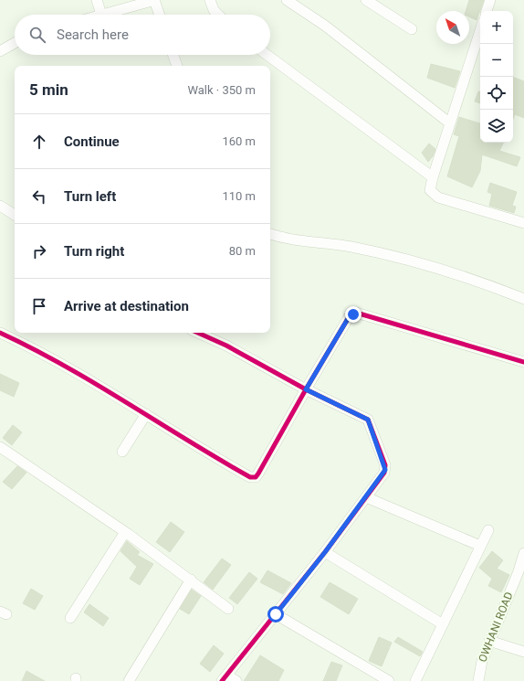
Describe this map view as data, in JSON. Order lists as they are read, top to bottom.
{
  "streets": {
    "street": ["OWHANI ROAD"]
  },
  "north": "top left",
  "page": {
    "map_buttons": ["+", "−"],
    "search": "Search here",
    "heading": ["5 min", "Walk · 350 m"],
    "list": [
      ["Continue", "160 m"],
      ["Turn left", "110 m"],
      ["Turn right", "80 m"],
      "Arrive at destination"
    ]
  }
}
